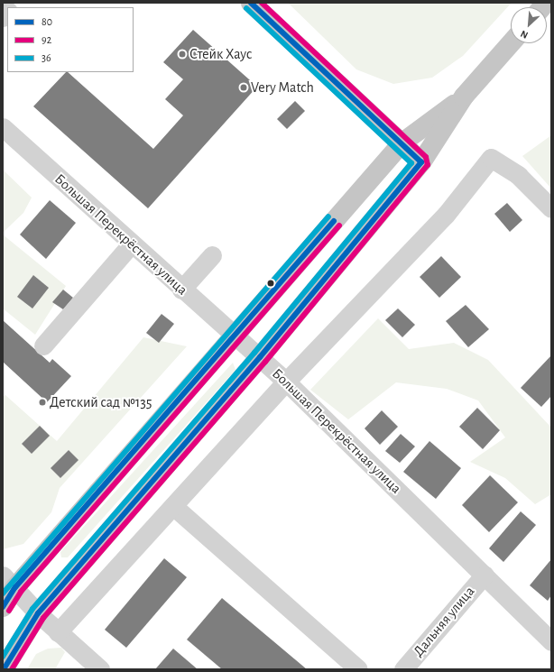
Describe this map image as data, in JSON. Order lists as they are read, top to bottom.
{
  "streets": {
    "street": ["Большая Перекрёстная улица", "Дальняя улица"]
  },
  "crossings": [
    ["Большая Перекрёстная улица", "Дальняя улица"]
  ],
  "places": ["Стейк Хаус", "Very Match", "Детский сад №135"],
  "lines": ["transit line 80", "transit line 92", "transit line 36"],
  "legend": ["80", "92", "36"],
  "north": "bottom left"
}
